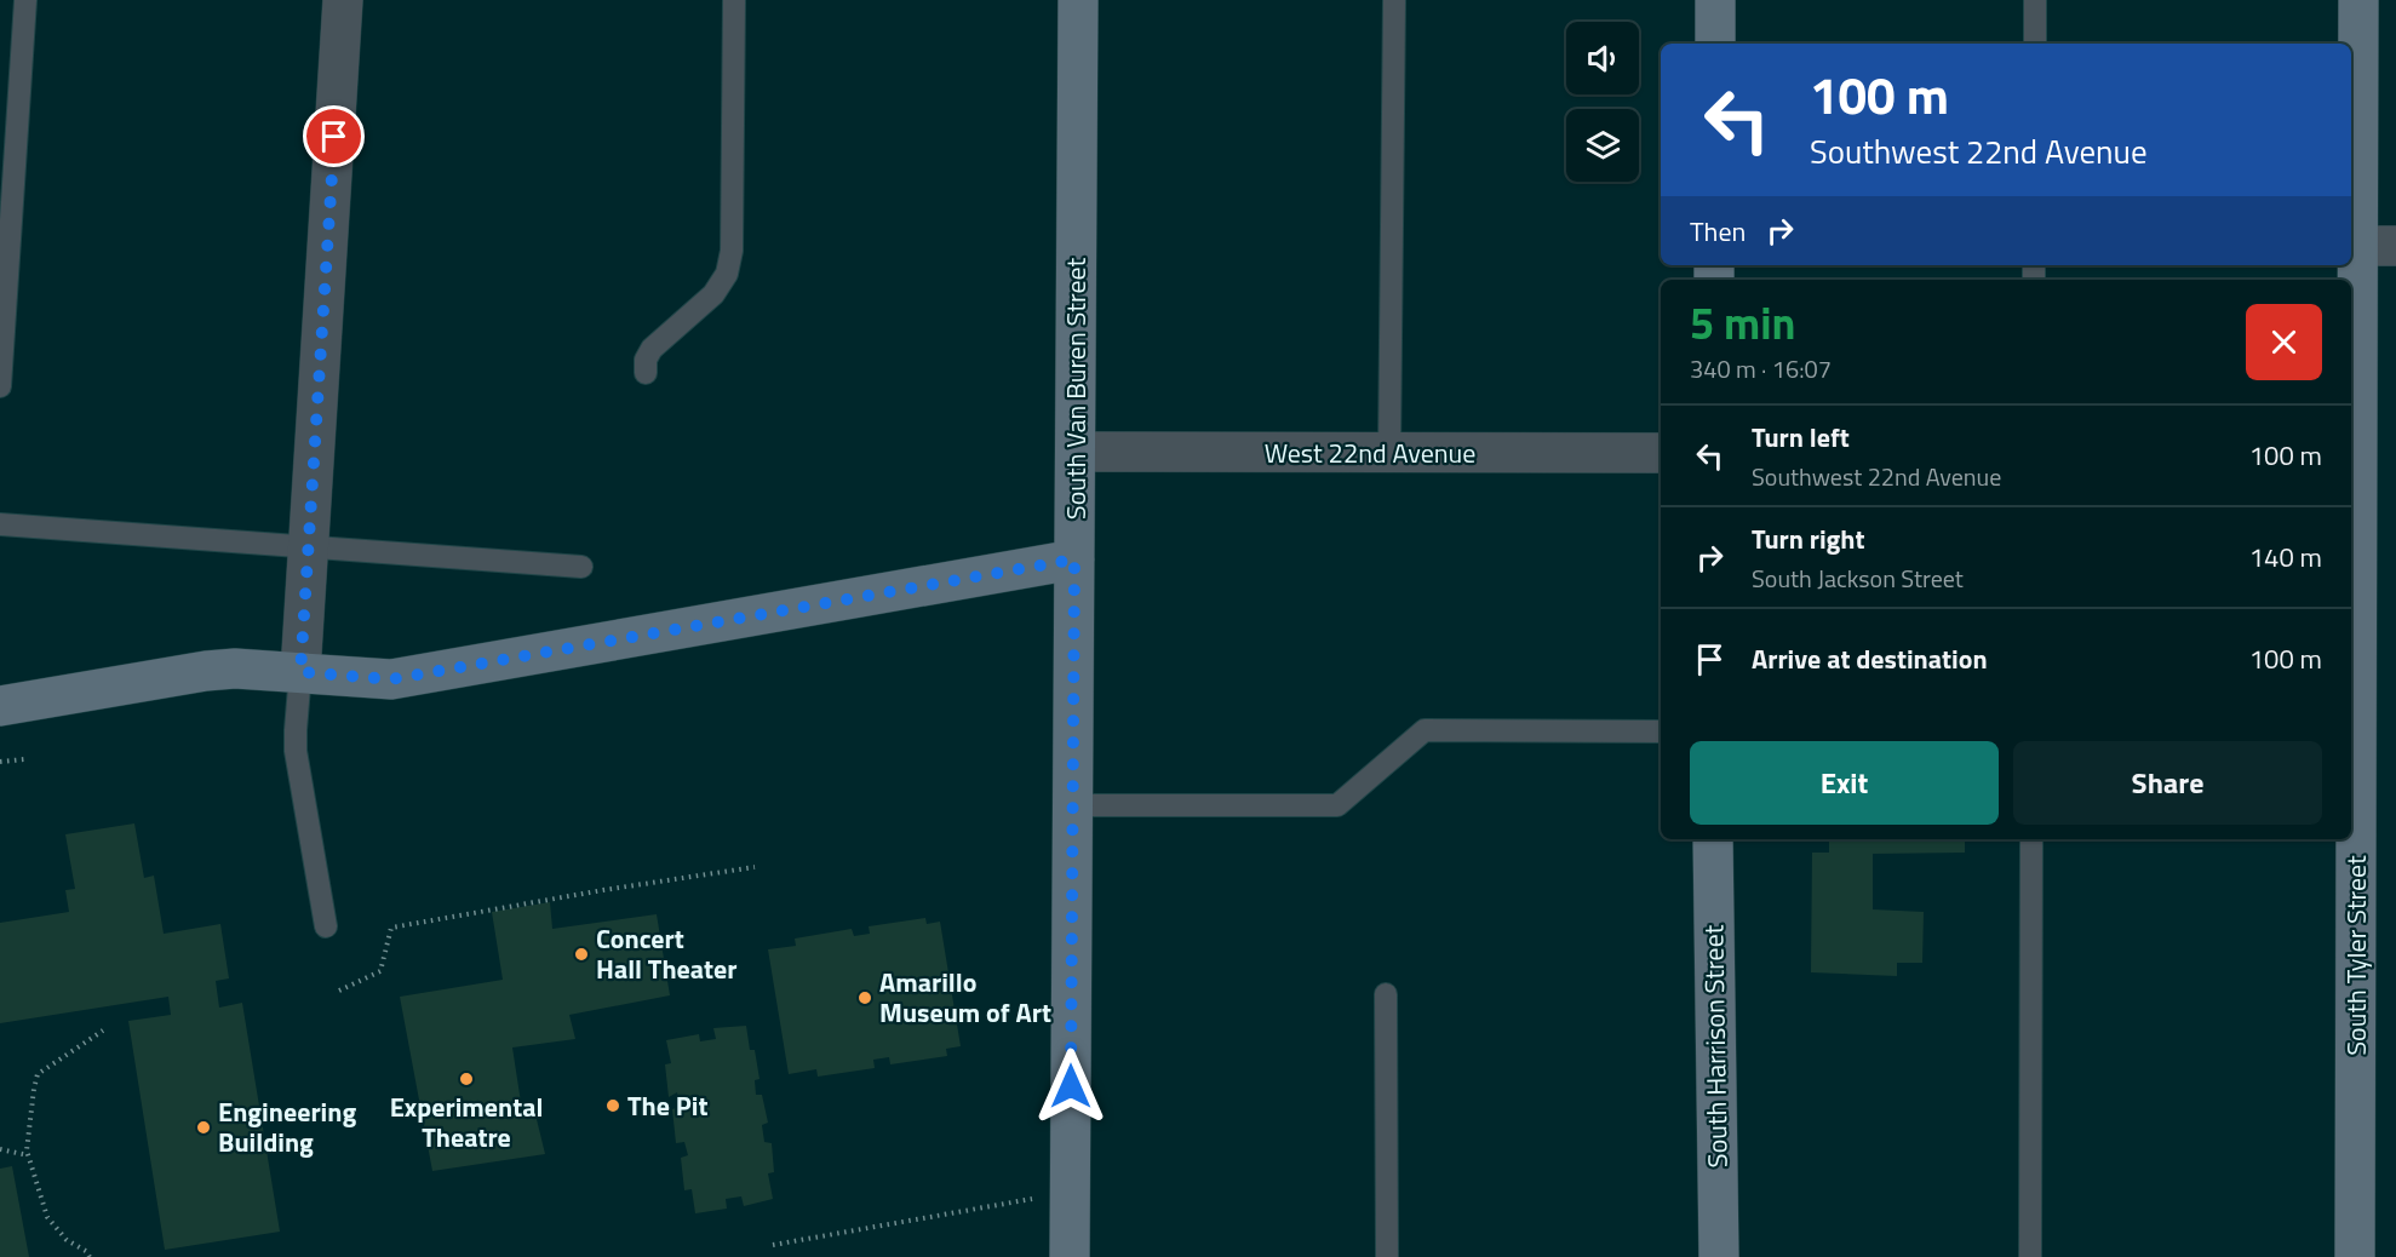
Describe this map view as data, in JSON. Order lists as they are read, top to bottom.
{
  "streets": {
    "street": [
      "South Van Buren Street",
      "West 22nd Avenue",
      "South Tyler Street",
      "South Harrison Street"
    ]
  },
  "crossings": [
    ["South Van Buren Street", "West 22nd Avenue"]
  ],
  "places": [
    "Concert Hall Theater",
    "Amarillo Museum of Art",
    "Experimental Theatre",
    "The Pit",
    "Engineering Building"
  ],
  "page": {
    "turn": ["100 m", "Southwest 22nd Avenue"],
    "then": "Then",
    "heading": ["5 min", "340 m · 16:07"],
    "list": [
      {
        "name": "Turn left",
        "note": "Southwest 22nd Avenue",
        "value": "100 m"
      },
      {
        "name": "Turn right",
        "note": "South Jackson Street",
        "value": "140 m"
      },
      {
        "name": "Arrive at destination",
        "value": "100 m"
      }
    ],
    "buttons": ["Exit", "Share"]
  }
}
